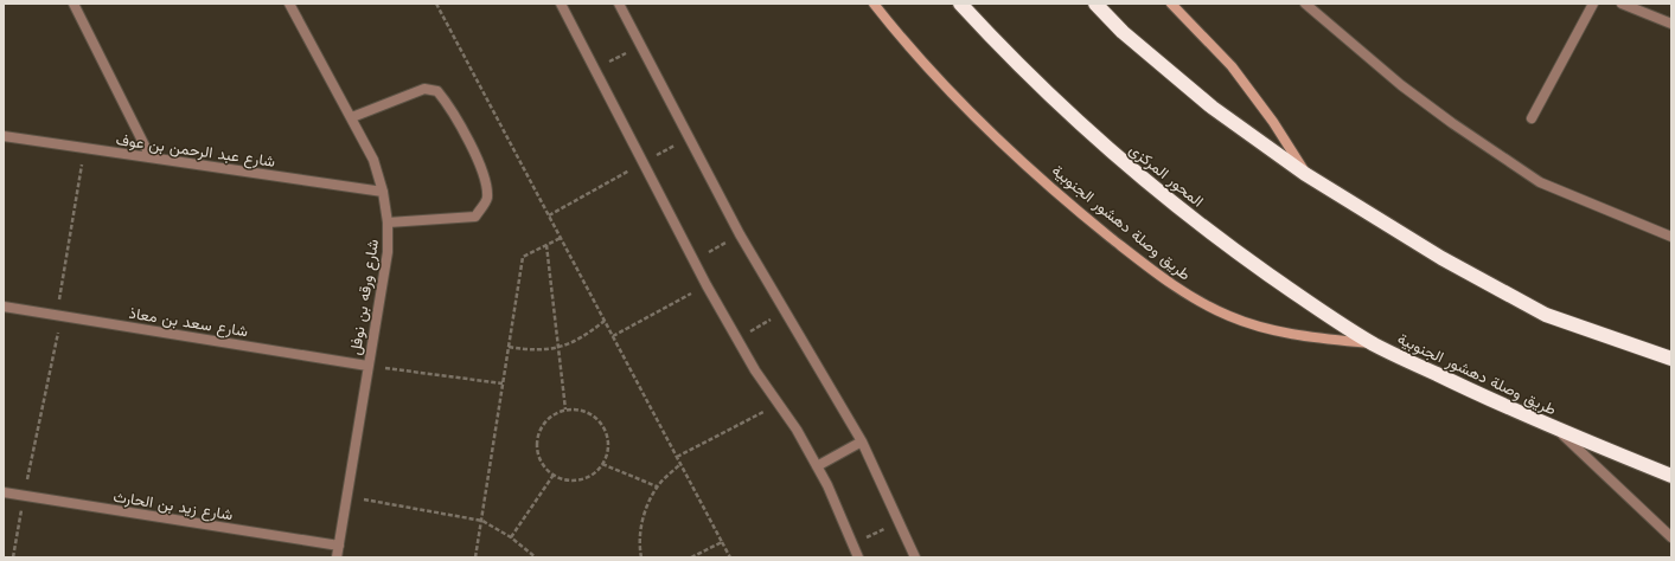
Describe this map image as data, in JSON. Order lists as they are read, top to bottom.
{
  "streets": {
    "highway": ["المحور المركزى", "طريق وصلة دهشور الجنوبية"],
    "street": [
      "شارع عبد الرحمن بن عوف",
      "شارع ورقه بن نوفل",
      "شارع سعد بن معاذ",
      "شارع زيد بن الحارث"
    ]
  },
  "crossings": [
    ["شارع عبد الرحمن بن عوف", "شارع ورقه بن نوفل"],
    ["المحور المركزى", "طريق وصلة دهشور الجنوبية"],
    ["شارع ورقه بن نوفل", "شارع سعد بن معاذ"],
    ["شارع ورقه بن نوفل", "شارع زيد بن الحارث"]
  ]
}
